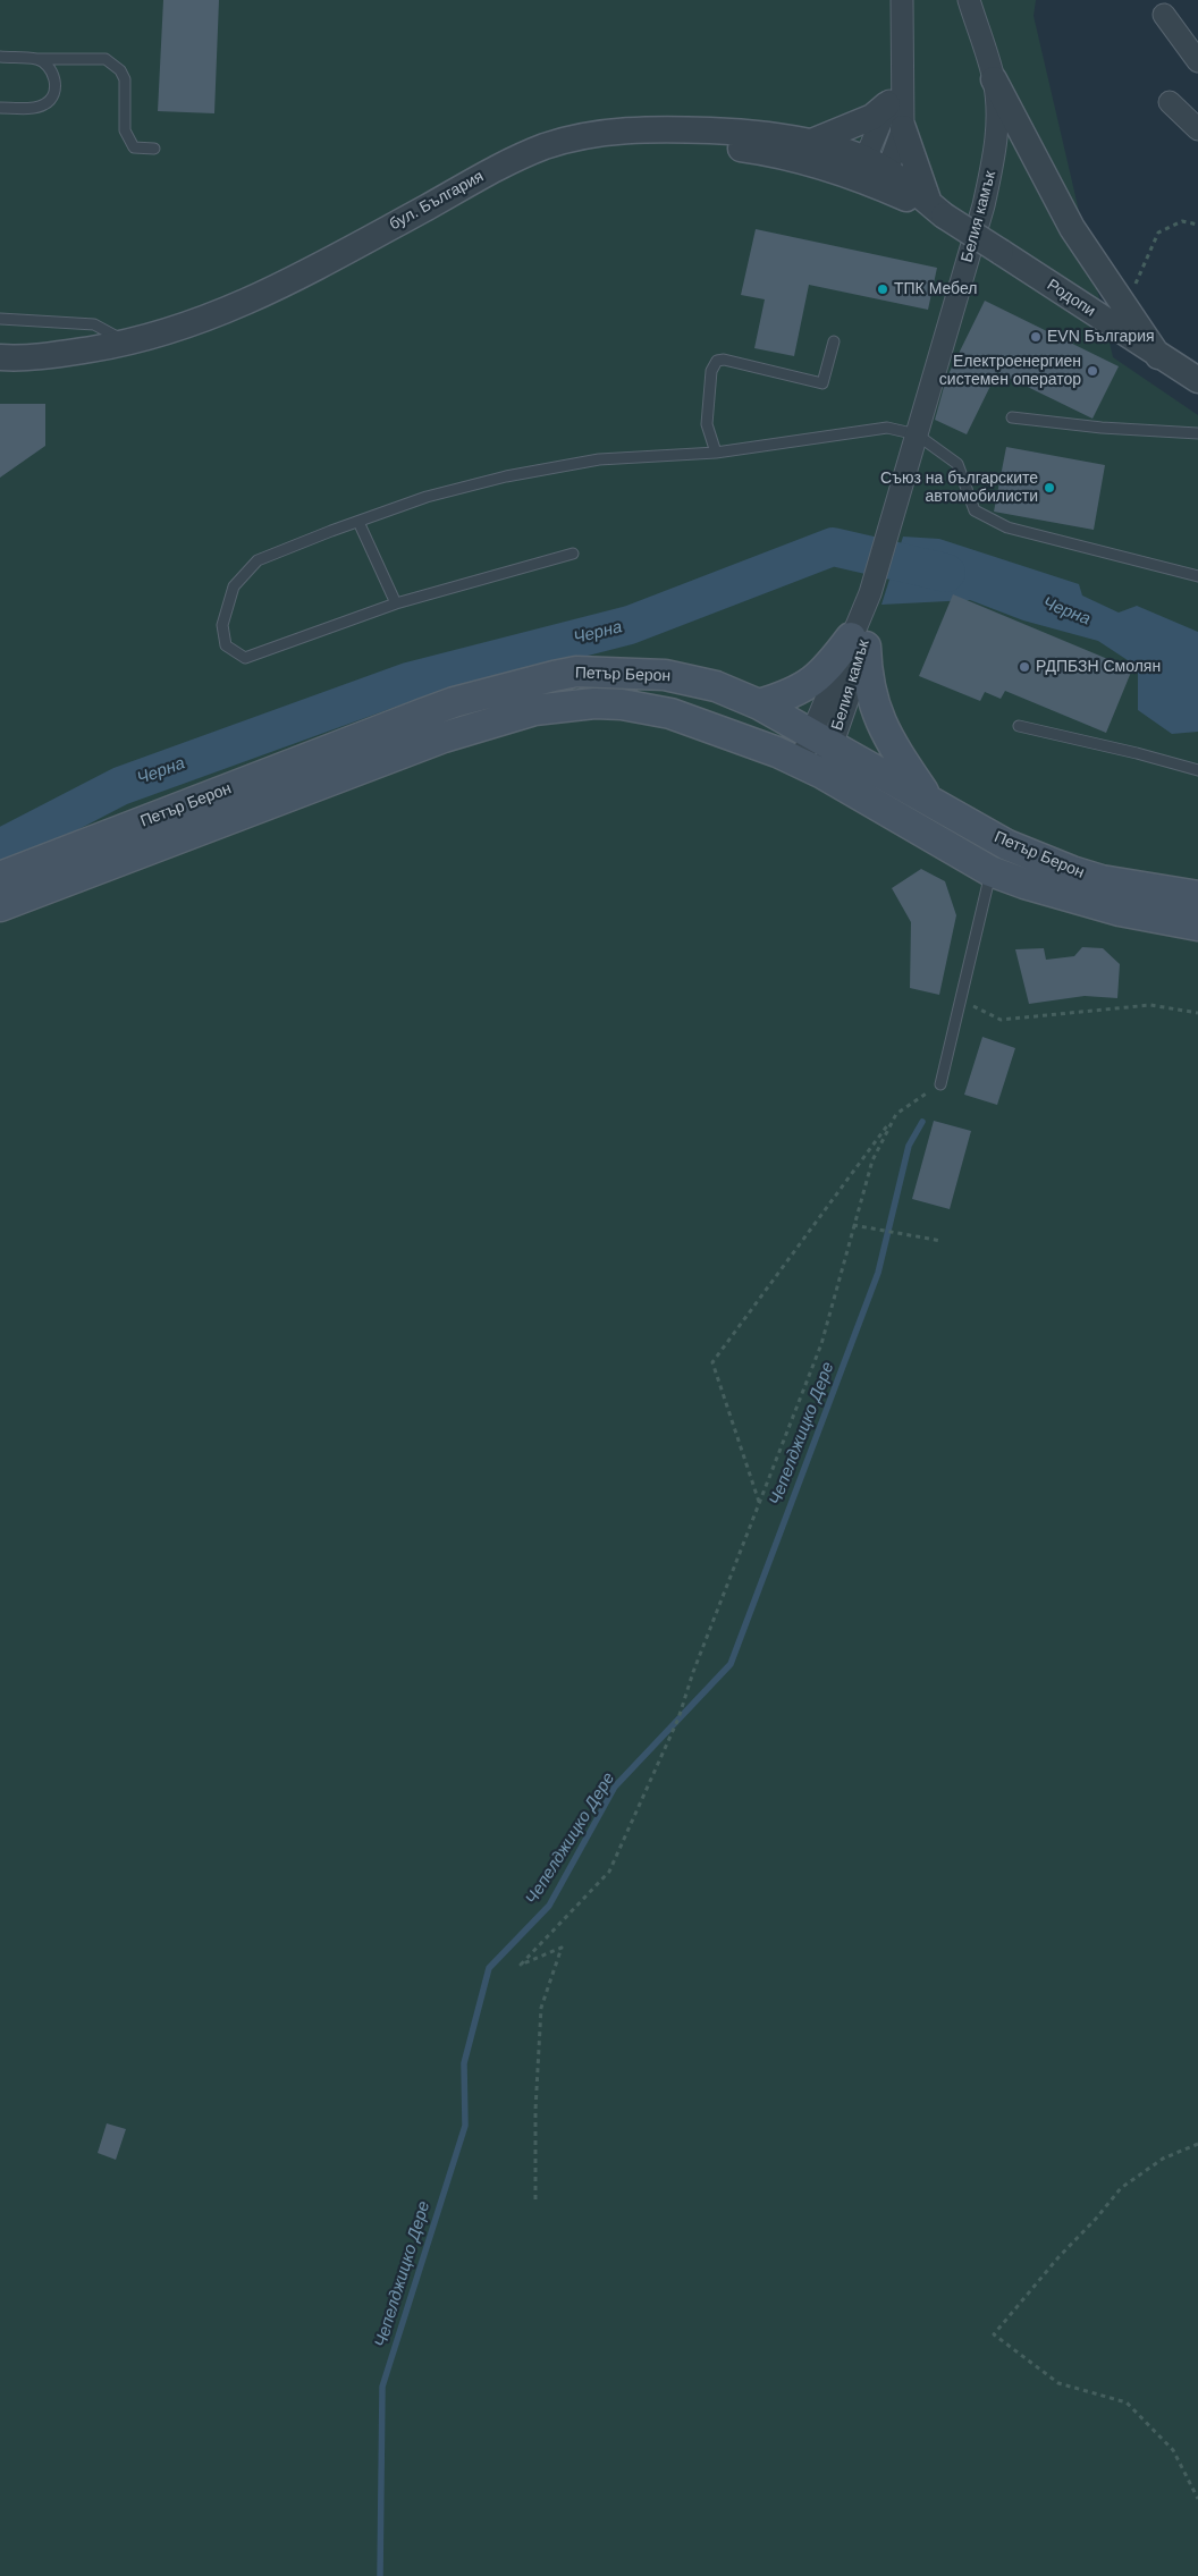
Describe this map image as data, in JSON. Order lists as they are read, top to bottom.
{
  "streets": {
    "main road": ["Петър Берон"],
    "street": ["бул. България", "Белия камък", "Родопи"]
  },
  "crossings": [
    ["бул. България", "Родопи"],
    ["Белия камък", "Петър Берон"]
  ],
  "water": ["Черна", "Чепелджицко Дере"],
  "places": [
    "ТПК Мебел",
    "EVN България",
    "Електроенергиен системен оператор",
    "Съюз на българските автомобилисти",
    "РДПБЗН Смолян"
  ]
}
